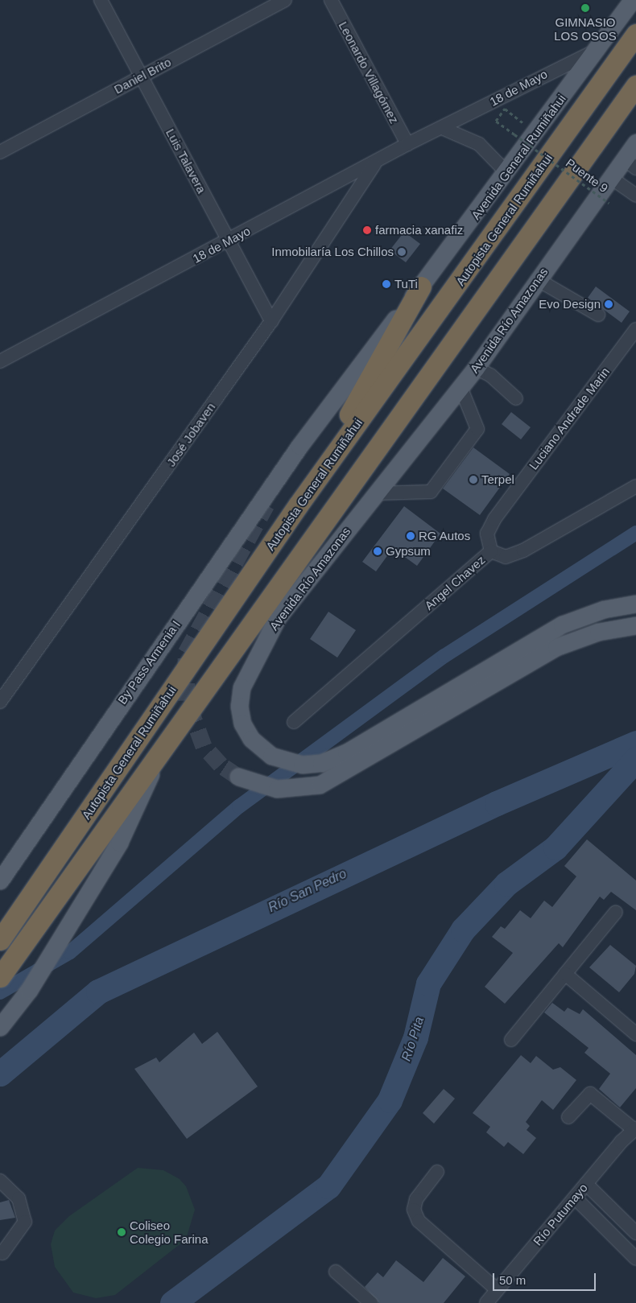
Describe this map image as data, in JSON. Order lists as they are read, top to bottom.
{
  "streets": {
    "highway": ["Autopista General Rumiñahui"],
    "main road": ["Avenida General Rumiñahui", "Avenida Río Amazonas", "By Pass Armenia I"],
    "street": [
      "Leonardo Villagómez",
      "Daniel Brito",
      "18 de Mayo",
      "Luis Talavera",
      "Luciano Andrade Marin",
      "José Jobaven",
      "Angel Chavez",
      "Río Putumayo"
    ],
    "path": ["Puente 9"]
  },
  "crossings": [
    ["Leonardo Villagómez", "18 de Mayo"],
    ["Daniel Brito", "Luis Talavera"],
    ["18 de Mayo", "Avenida General Rumiñahui"],
    ["18 de Mayo", "Luis Talavera"],
    ["18 de Mayo", "José Jobaven"],
    ["Avenida General Rumiñahui", "Puente 9"],
    ["Avenida General Rumiñahui", "By Pass Armenia I"],
    ["Luis Talavera", "José Jobaven"],
    ["Luciano Andrade Marin", "Angel Chavez"]
  ],
  "water": ["Río San Pedro", "Río Pita"],
  "places": [
    "GIMNASIO LOS OSOS",
    "farmacia xanafiz",
    "Inmobilaría Los Chillos",
    "TuTi",
    "Evo Design",
    "Terpel",
    "RG Autos",
    "Gypsum",
    "Coliseo Colegio Farina"
  ],
  "scale_bar": "50 m"
}
